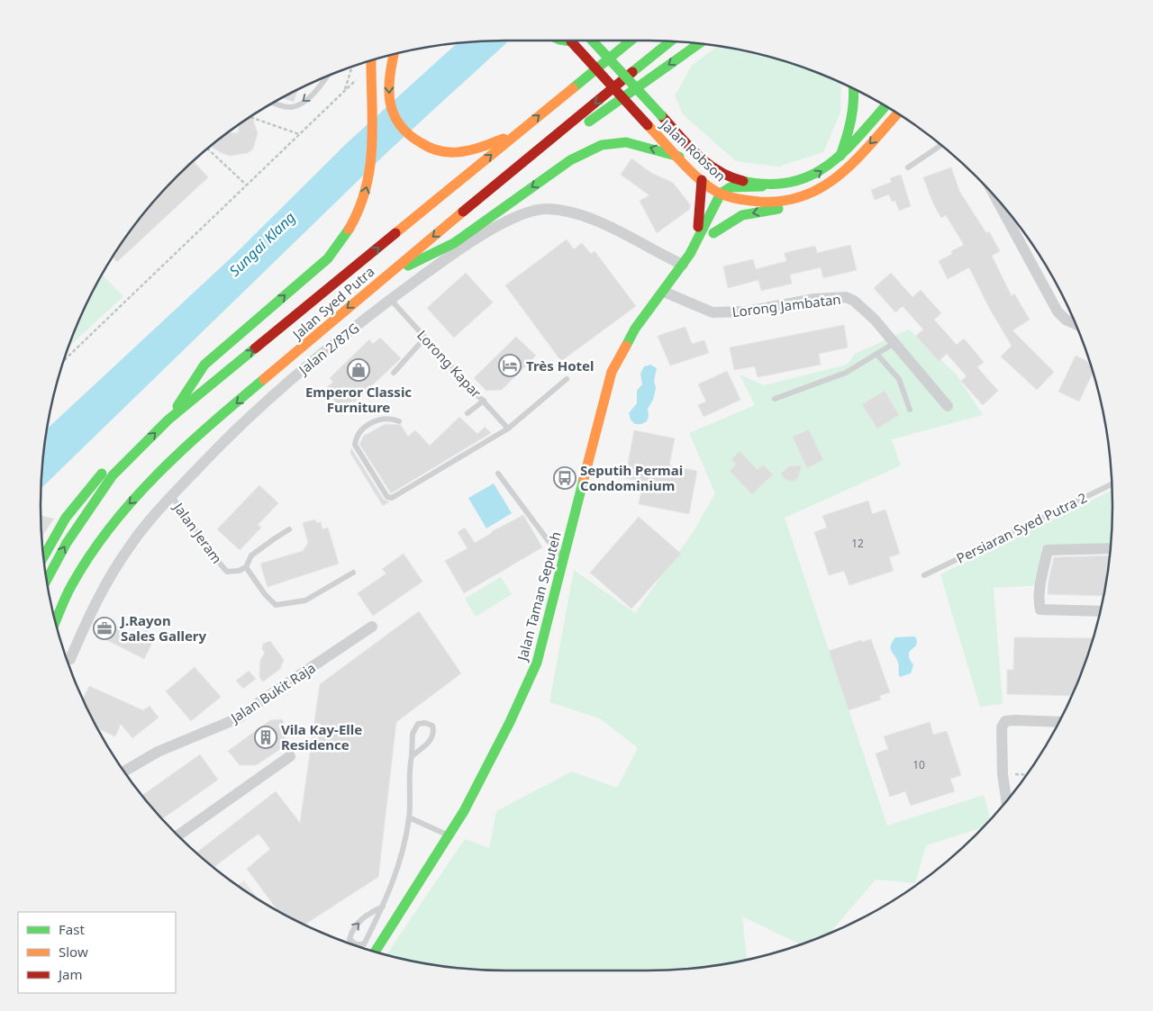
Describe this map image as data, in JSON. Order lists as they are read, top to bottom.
{
  "streets": {
    "main road": ["Jalan Robson", "Jalan Syed Putra", "Jalan Taman Seputeh"],
    "street": ["Lorong Jambatan", "Jalan 2/87G", "Jalan Bukit Raja"],
    "lane": ["Lorong Kapar", "Persiaran Syed Putra 2", "Jalan Jeram"]
  },
  "crossings": [
    ["Jalan Robson", "Jalan Taman Seputeh"],
    ["Lorong Jambatan", "Jalan Taman Seputeh"],
    ["Jalan 2/87G", "Lorong Kapar"],
    ["Jalan 2/87G", "Jalan Jeram"],
    ["Jalan 2/87G", "Jalan Taman Seputeh"]
  ],
  "water": ["Sungai Klang"],
  "places": {
    "hotel": ["Très Hotel"],
    "shop": ["Emperor Classic Furniture"],
    "bus stop": ["Seputih Permai Condominium"],
    "office": ["J.Rayon Sales Gallery"],
    "building": ["Vila Kay-Elle Residence"]
  },
  "house_numbers": ["12", "10"],
  "legend": ["Fast", "Slow", "Jam"]
}
